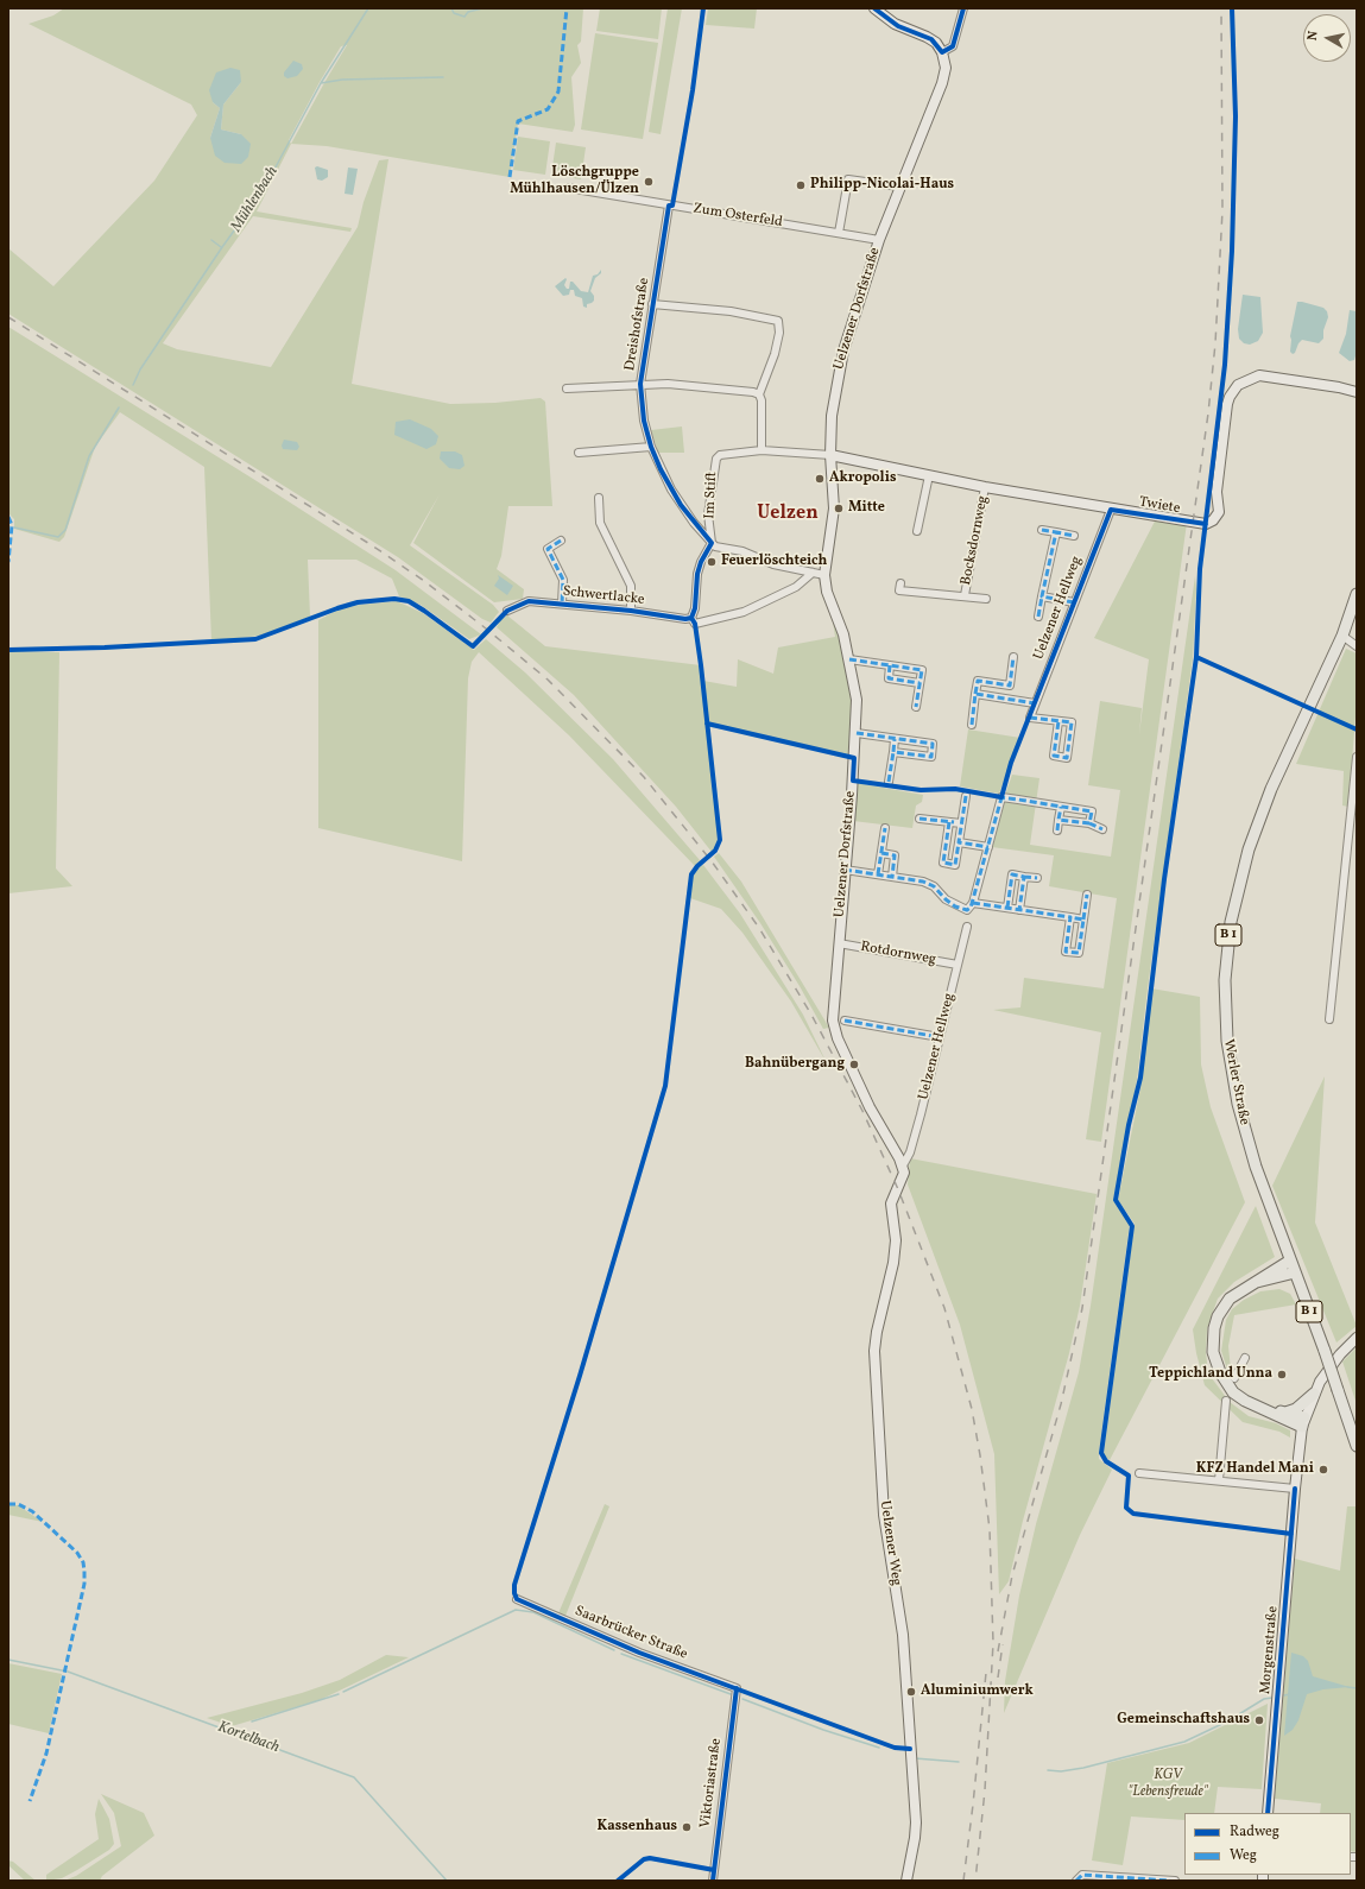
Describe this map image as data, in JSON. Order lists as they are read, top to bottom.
{
  "streets": {
    "main road": ["B 1", "Werler Straße"],
    "street": [
      "Zum Osterfeld",
      "Uelzener Dorfstraße",
      "Dreishofstraße",
      "Im Stift",
      "Twiete",
      "Bocksdornweg",
      "Schwertlacke",
      "Uelzener Hellweg",
      "Rotdornweg",
      "Uelzener Weg",
      "Saarbrücker Straße",
      "Morgenstraße",
      "Viktoriastraße"
    ]
  },
  "crossings": [
    ["Zum Osterfeld", "Uelzener Dorfstraße"],
    ["Zum Osterfeld", "Dreishofstraße"],
    ["Uelzener Dorfstraße", "Im Stift"],
    ["Uelzener Dorfstraße", "Twiete"],
    ["Uelzener Dorfstraße", "Uelzener Hellweg"],
    ["Uelzener Dorfstraße", "Rotdornweg"],
    ["Uelzener Dorfstraße", "Uelzener Weg"],
    ["Dreishofstraße", "Im Stift"],
    ["Im Stift", "Twiete"],
    ["Twiete", "Bocksdornweg"],
    ["Twiete", "Uelzener Hellweg"],
    ["Uelzener Hellweg", "Rotdornweg"],
    ["Uelzener Hellweg", "Uelzener Weg"],
    ["B 1", "Werler Straße"],
    ["Saarbrücker Straße", "Viktoriastraße"]
  ],
  "districts": ["Uelzen"],
  "water": ["Mühlenbach", "Kortelbach"],
  "parks": ["KGV \"Lebensfreude\""],
  "places": [
    "Löschgruppe Mühlhausen/Ülzen",
    "Philipp-Nicolai-Haus",
    "Akropolis",
    "Mitte",
    "Feuerlöschteich",
    "Bahnübergang",
    "Teppichland Unna",
    "KFZ Handel Mani",
    "Aluminiumwerk",
    "Gemeinschaftshaus",
    "Kassenhaus"
  ],
  "legend": ["Radweg", "Weg"],
  "north": "left"
}
